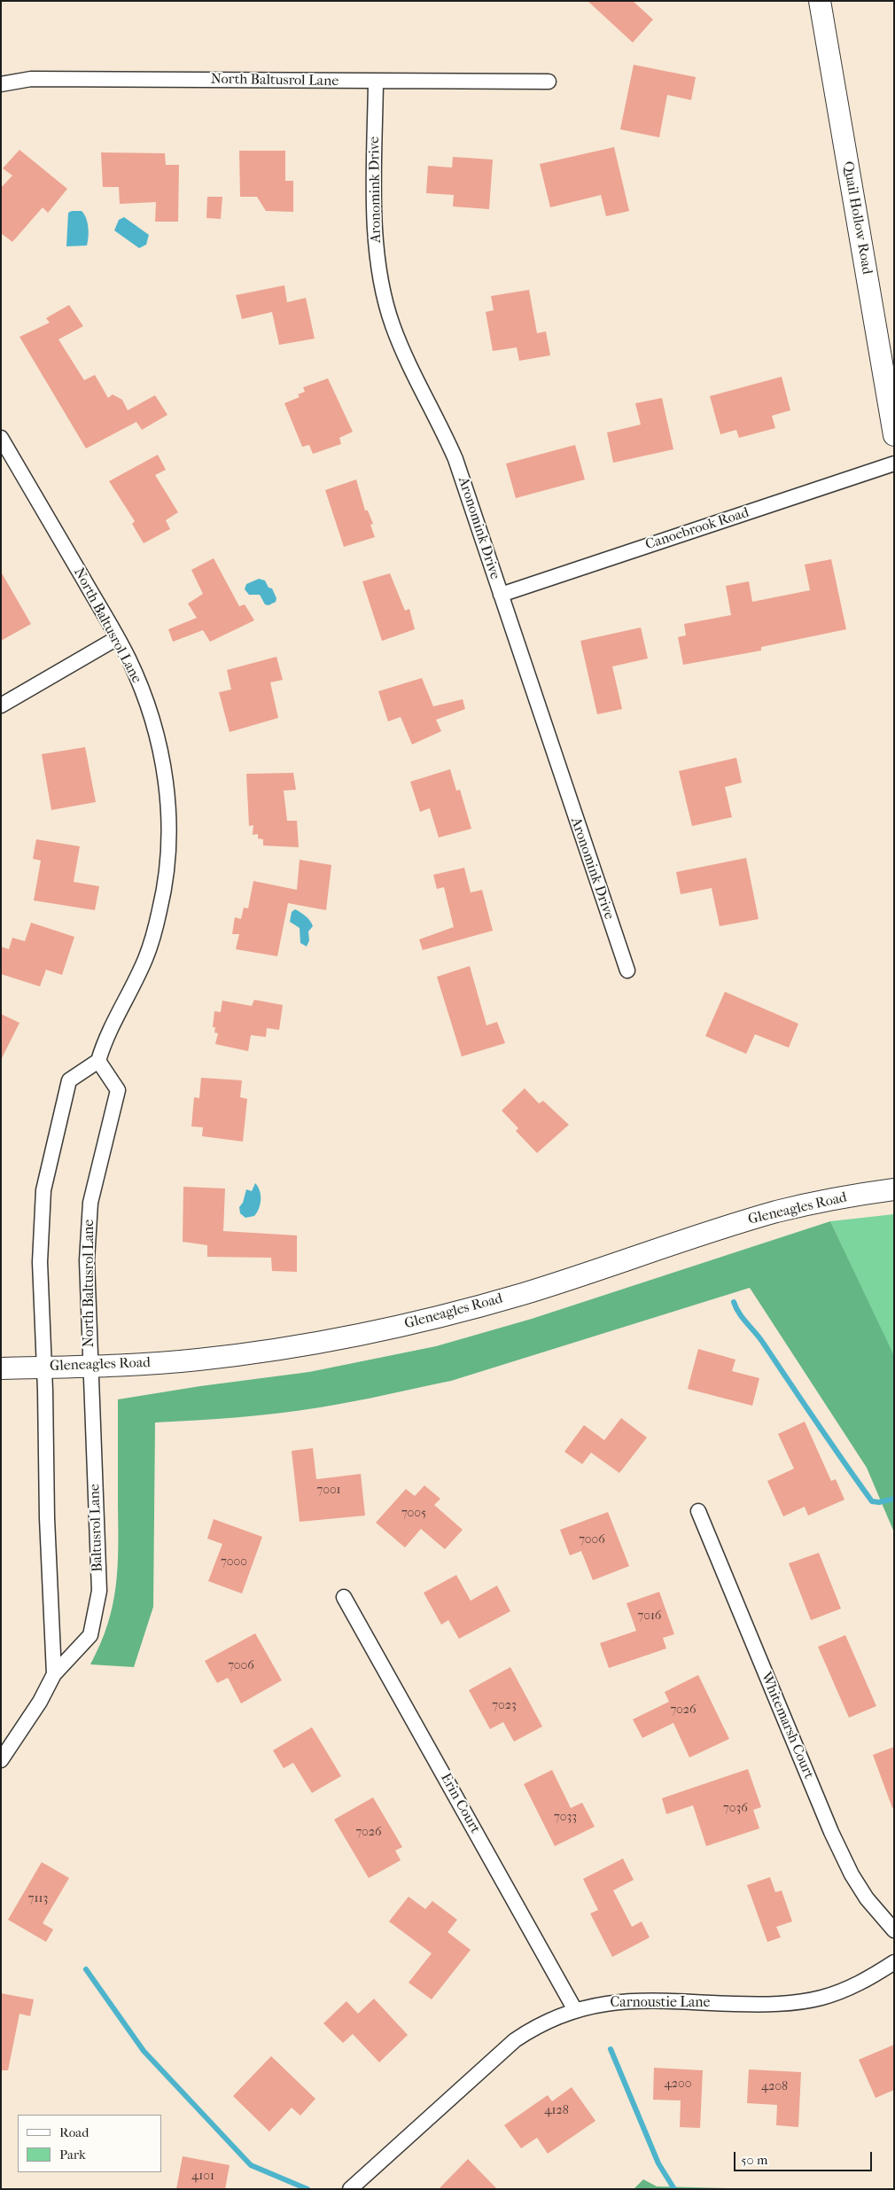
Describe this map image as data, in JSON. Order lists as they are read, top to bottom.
{
  "streets": {
    "street": [
      "North Baltusrol Lane",
      "Aronomink Drive",
      "Quail Hollow Road",
      "Canoebrook Road",
      "Gleneagles Road",
      "Baltusrol Lane",
      "Whitemarsh Court",
      "Erin Court",
      "Carnoustie Lane"
    ]
  },
  "crossings": [
    ["North Baltusrol Lane", "Aronomink Drive"],
    ["North Baltusrol Lane", "Gleneagles Road"],
    ["North Baltusrol Lane", "Baltusrol Lane"],
    ["Aronomink Drive", "Canoebrook Road"],
    ["Gleneagles Road", "Baltusrol Lane"],
    ["Erin Court", "Carnoustie Lane"]
  ],
  "house_numbers": [
    "7001",
    "7005",
    "7006",
    "7000",
    "7016",
    "7006",
    "7023",
    "7026",
    "7036",
    "7033",
    "7026",
    "7113",
    "4200",
    "4208",
    "4128",
    "4101"
  ],
  "legend": ["Road", "Park"],
  "scale_bar": "50 m"
}
